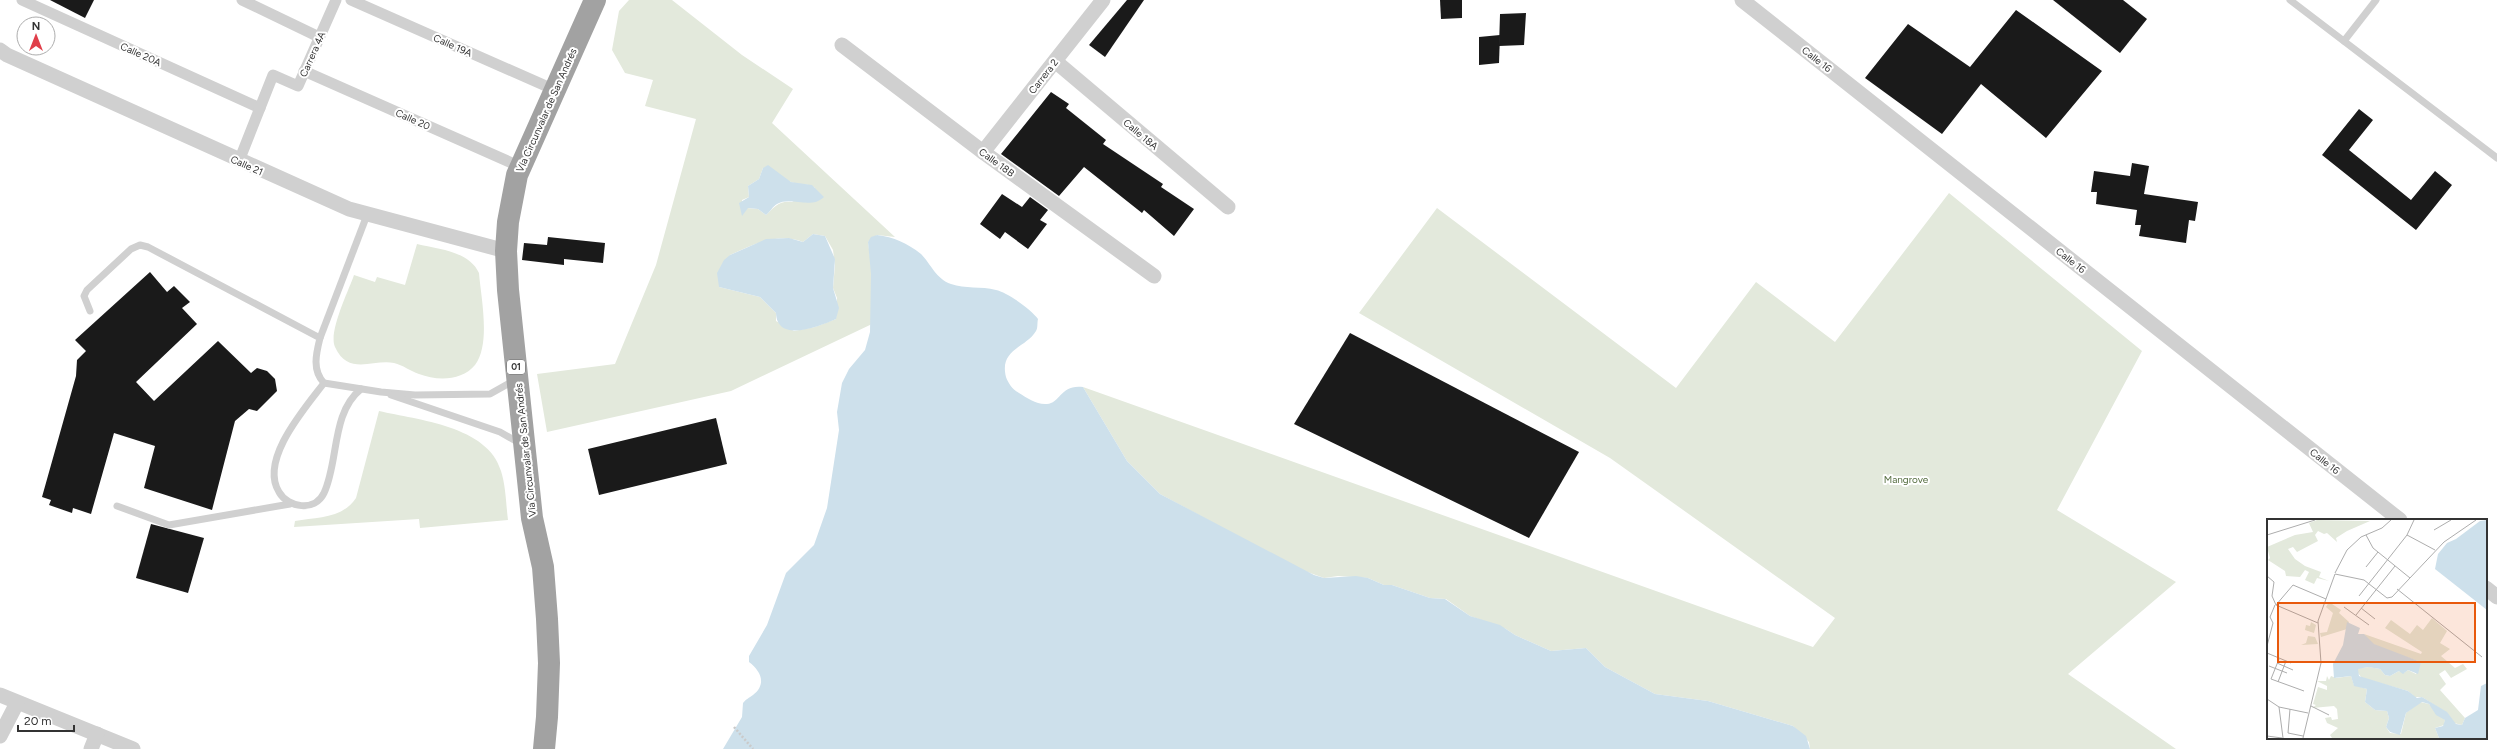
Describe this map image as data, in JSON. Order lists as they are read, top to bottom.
{
  "streets": {
    "highway": ["Vía Circunvalar de San Andrés", "01"],
    "street": [
      "Calle 19A",
      "Calle 20A",
      "Carrera 4A",
      "Calle 16",
      "Carrera 2",
      "Calle 20",
      "Calle 18A",
      "Calle 18B",
      "Calle 21"
    ]
  },
  "crossings": [
    ["Calle 19A", "Vía Circunvalar de San Andrés"],
    ["Calle 20A", "Carrera 4A"],
    ["Carrera 4A", "Calle 20"],
    ["Carrera 4A", "Calle 21"],
    ["Carrera 2", "Calle 18A"],
    ["Carrera 2", "Calle 18B"],
    ["Vía Circunvalar de San Andrés", "Calle 20"],
    ["Vía Circunvalar de San Andrés", "Calle 21"]
  ],
  "parks": ["Mangrove"],
  "scale_bar": "20 m",
  "north": "top"
}
